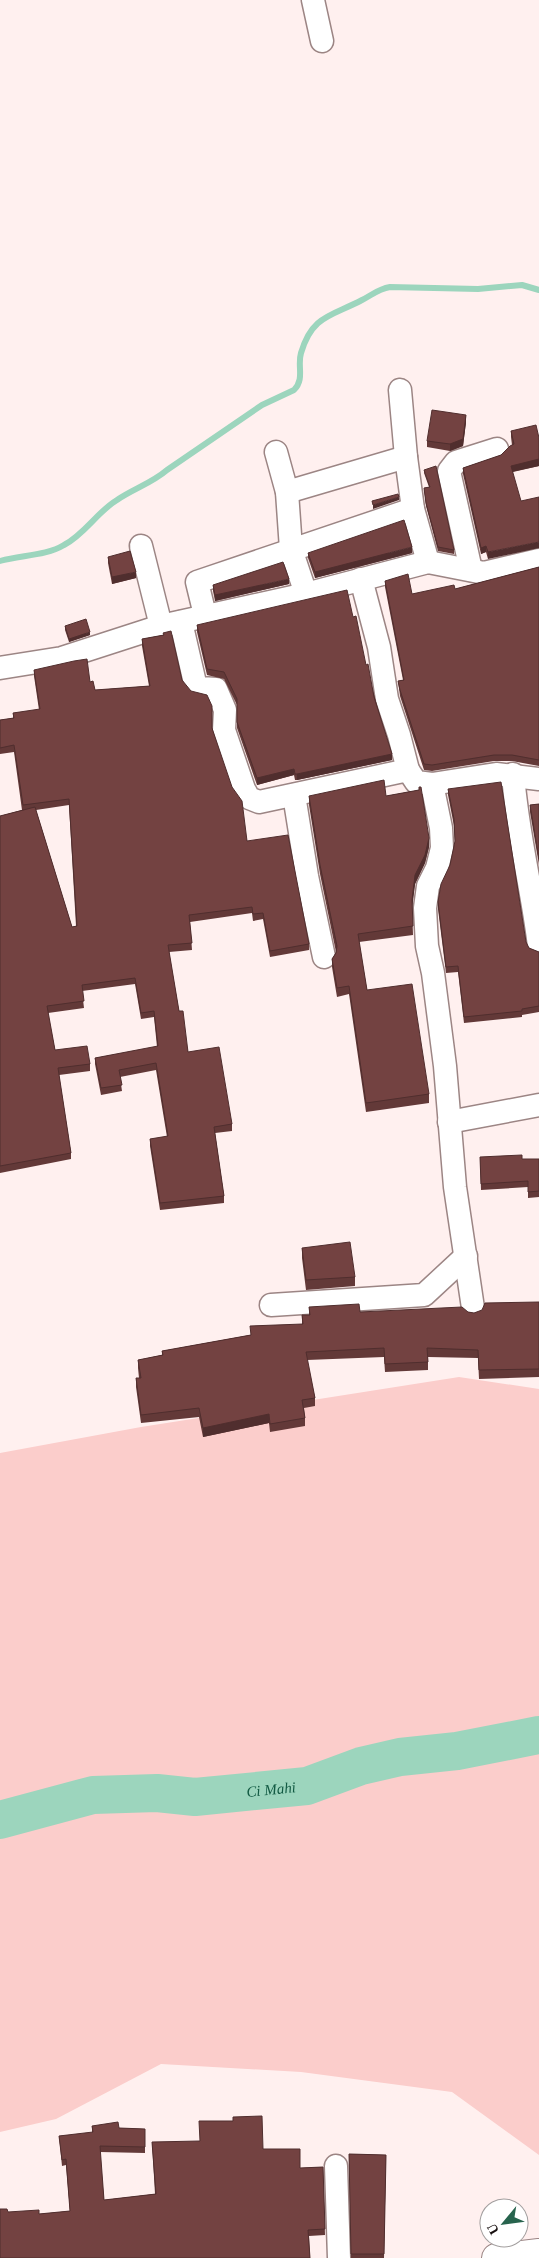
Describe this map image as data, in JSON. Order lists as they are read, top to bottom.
{
  "water": ["Ci Mahi"],
  "north": "bottom left"
}
